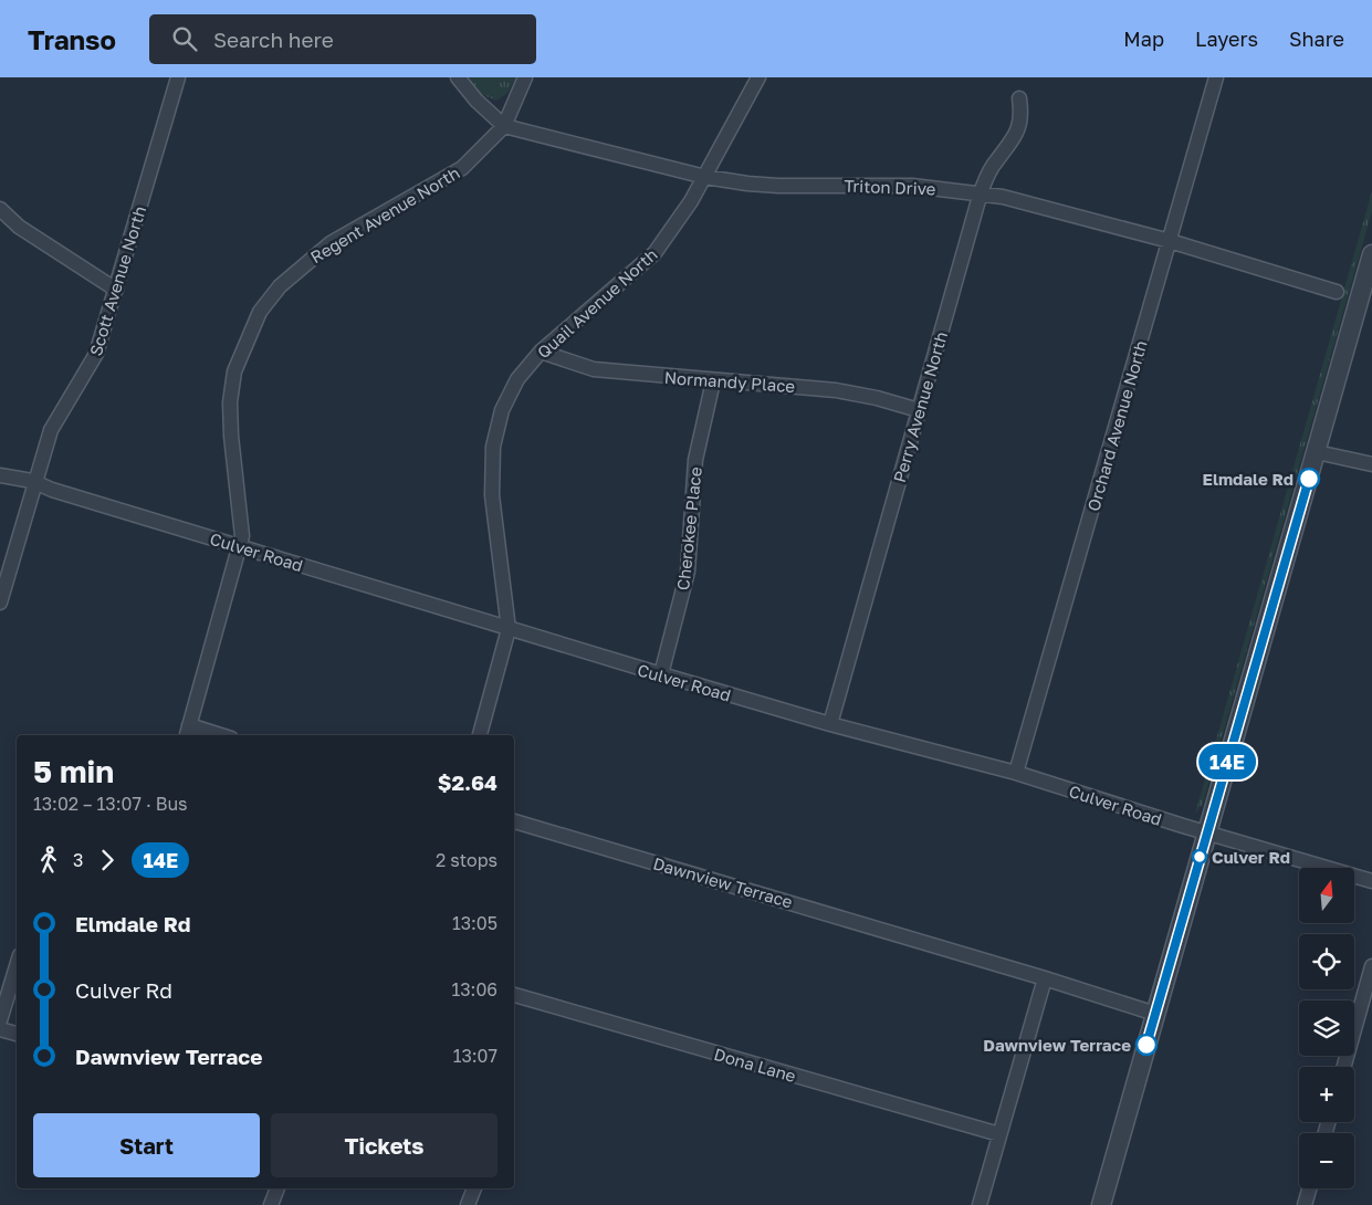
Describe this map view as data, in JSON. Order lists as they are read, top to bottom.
{
  "streets": {
    "street": [
      "Triton Drive",
      "Regent Avenue North",
      "Scott Avenue North",
      "Quail Avenue North",
      "Normandy Place",
      "Perry Avenue North",
      "Orchard Avenue North",
      "Cherokee Place",
      "Culver Road",
      "Dawnview Terrace",
      "Dona Lane"
    ]
  },
  "crossings": [
    ["Triton Drive", "Regent Avenue North"],
    ["Triton Drive", "Quail Avenue North"],
    ["Triton Drive", "Perry Avenue North"],
    ["Triton Drive", "Orchard Avenue North"],
    ["Regent Avenue North", "Culver Road"],
    ["Scott Avenue North", "Culver Road"],
    ["Quail Avenue North", "Normandy Place"],
    ["Quail Avenue North", "Culver Road"],
    ["Normandy Place", "Perry Avenue North"],
    ["Normandy Place", "Cherokee Place"],
    ["Perry Avenue North", "Culver Road"],
    ["Orchard Avenue North", "Culver Road"],
    ["Cherokee Place", "Culver Road"]
  ],
  "places": ["Elmdale Rd", "Culver Rd", "Dawnview Terrace"],
  "lines": ["bus line 14E"],
  "north": "top",
  "page": {
    "header": "Transo",
    "search": "Search here",
    "nav": ["Map", "Layers", "Share"],
    "on_map": "14E",
    "heading": ["5 min", "13:02 – 13:07 · Bus", "$2.64"],
    "legs": ["3", "14E", "2 stops"],
    "map_buttons": ["+", "−"],
    "list": [
      {
        "name": "Elmdale Rd",
        "value": "13:05"
      },
      {
        "name": "Culver Rd",
        "value": "13:06"
      },
      {
        "name": "Dawnview Terrace",
        "value": "13:07"
      }
    ],
    "buttons": ["Start", "Tickets"]
  }
}
